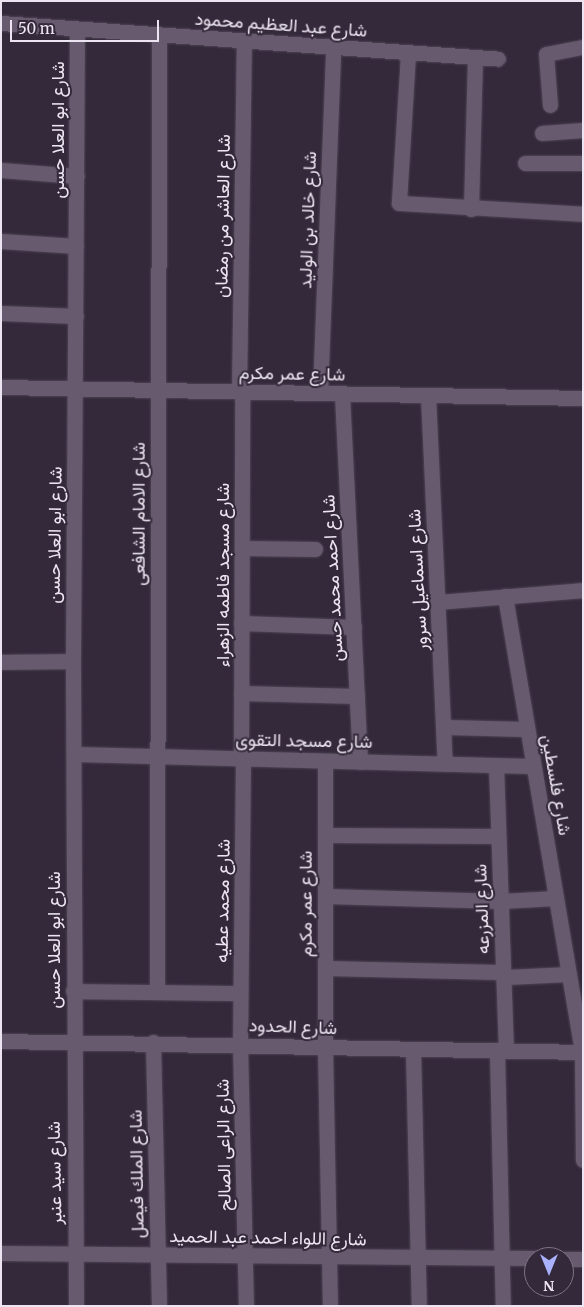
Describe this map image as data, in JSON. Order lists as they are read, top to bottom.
{
  "streets": {
    "street": [
      "شارع عبد العظيم محمود",
      "شارع ابو العلا حسن",
      "شارع العاشر من رمضان",
      "شارع خالد بن الوليد",
      "شارع عمر مكرم",
      "شارع الامام الشافعى",
      "شارع مسجد فاطمه الزهراء",
      "شارع احمد محمد حسن",
      "شارع اسماعيل سرور",
      "شارع مسجد التقوى",
      "شارع فلسطين",
      "شارع محمد عطيه",
      "شارع المزرعه",
      "شارع الحدود",
      "شارع الراعى الصالح",
      "شارع سيد عنبر",
      "شارع الملك فيصل",
      "شارع اللواء احمد عبد الحميد"
    ]
  },
  "crossings": [
    ["شارع عبد العظيم محمود", "شارع ابو العلا حسن"],
    ["شارع عبد العظيم محمود", "شارع العاشر من رمضان"],
    ["شارع عبد العظيم محمود", "شارع خالد بن الوليد"],
    ["شارع عبد العظيم محمود", "شارع الامام الشافعى"],
    ["شارع ابو العلا حسن", "شارع عمر مكرم"],
    ["شارع ابو العلا حسن", "شارع مسجد التقوى"],
    ["شارع ابو العلا حسن", "شارع الحدود"],
    ["شارع ابو العلا حسن", "شارع سيد عنبر"],
    ["شارع العاشر من رمضان", "شارع عمر مكرم"],
    ["شارع العاشر من رمضان", "شارع مسجد فاطمه الزهراء"],
    ["شارع خالد بن الوليد", "شارع عمر مكرم"],
    ["شارع عمر مكرم", "شارع الامام الشافعى"],
    ["شارع عمر مكرم", "شارع مسجد فاطمه الزهراء"],
    ["شارع عمر مكرم", "شارع احمد محمد حسن"],
    ["شارع عمر مكرم", "شارع اسماعيل سرور"],
    ["شارع عمر مكرم", "شارع مسجد التقوى"],
    ["شارع عمر مكرم", "شارع الحدود"],
    ["شارع عمر مكرم", "شارع اللواء احمد عبد الحميد"],
    ["شارع الامام الشافعى", "شارع مسجد التقوى"],
    ["شارع مسجد فاطمه الزهراء", "شارع مسجد التقوى"],
    ["شارع مسجد فاطمه الزهراء", "شارع محمد عطيه"],
    ["شارع احمد محمد حسن", "شارع مسجد التقوى"],
    ["شارع اسماعيل سرور", "شارع مسجد التقوى"],
    ["شارع مسجد التقوى", "شارع فلسطين"],
    ["شارع مسجد التقوى", "شارع محمد عطيه"],
    ["شارع مسجد التقوى", "شارع المزرعه"],
    ["شارع فلسطين", "شارع الحدود"],
    ["شارع محمد عطيه", "شارع الحدود"],
    ["شارع محمد عطيه", "شارع الراعى الصالح"],
    ["شارع المزرعه", "شارع الحدود"],
    ["شارع المزرعه", "شارع اللواء احمد عبد الحميد"],
    ["شارع الحدود", "شارع الراعى الصالح"],
    ["شارع الحدود", "شارع سيد عنبر"],
    ["شارع الحدود", "شارع الملك فيصل"],
    ["شارع الراعى الصالح", "شارع اللواء احمد عبد الحميد"],
    ["شارع سيد عنبر", "شارع اللواء احمد عبد الحميد"],
    ["شارع الملك فيصل", "شارع اللواء احمد عبد الحميد"]
  ],
  "scale_bar": "50 m",
  "north": "bottom"
}
